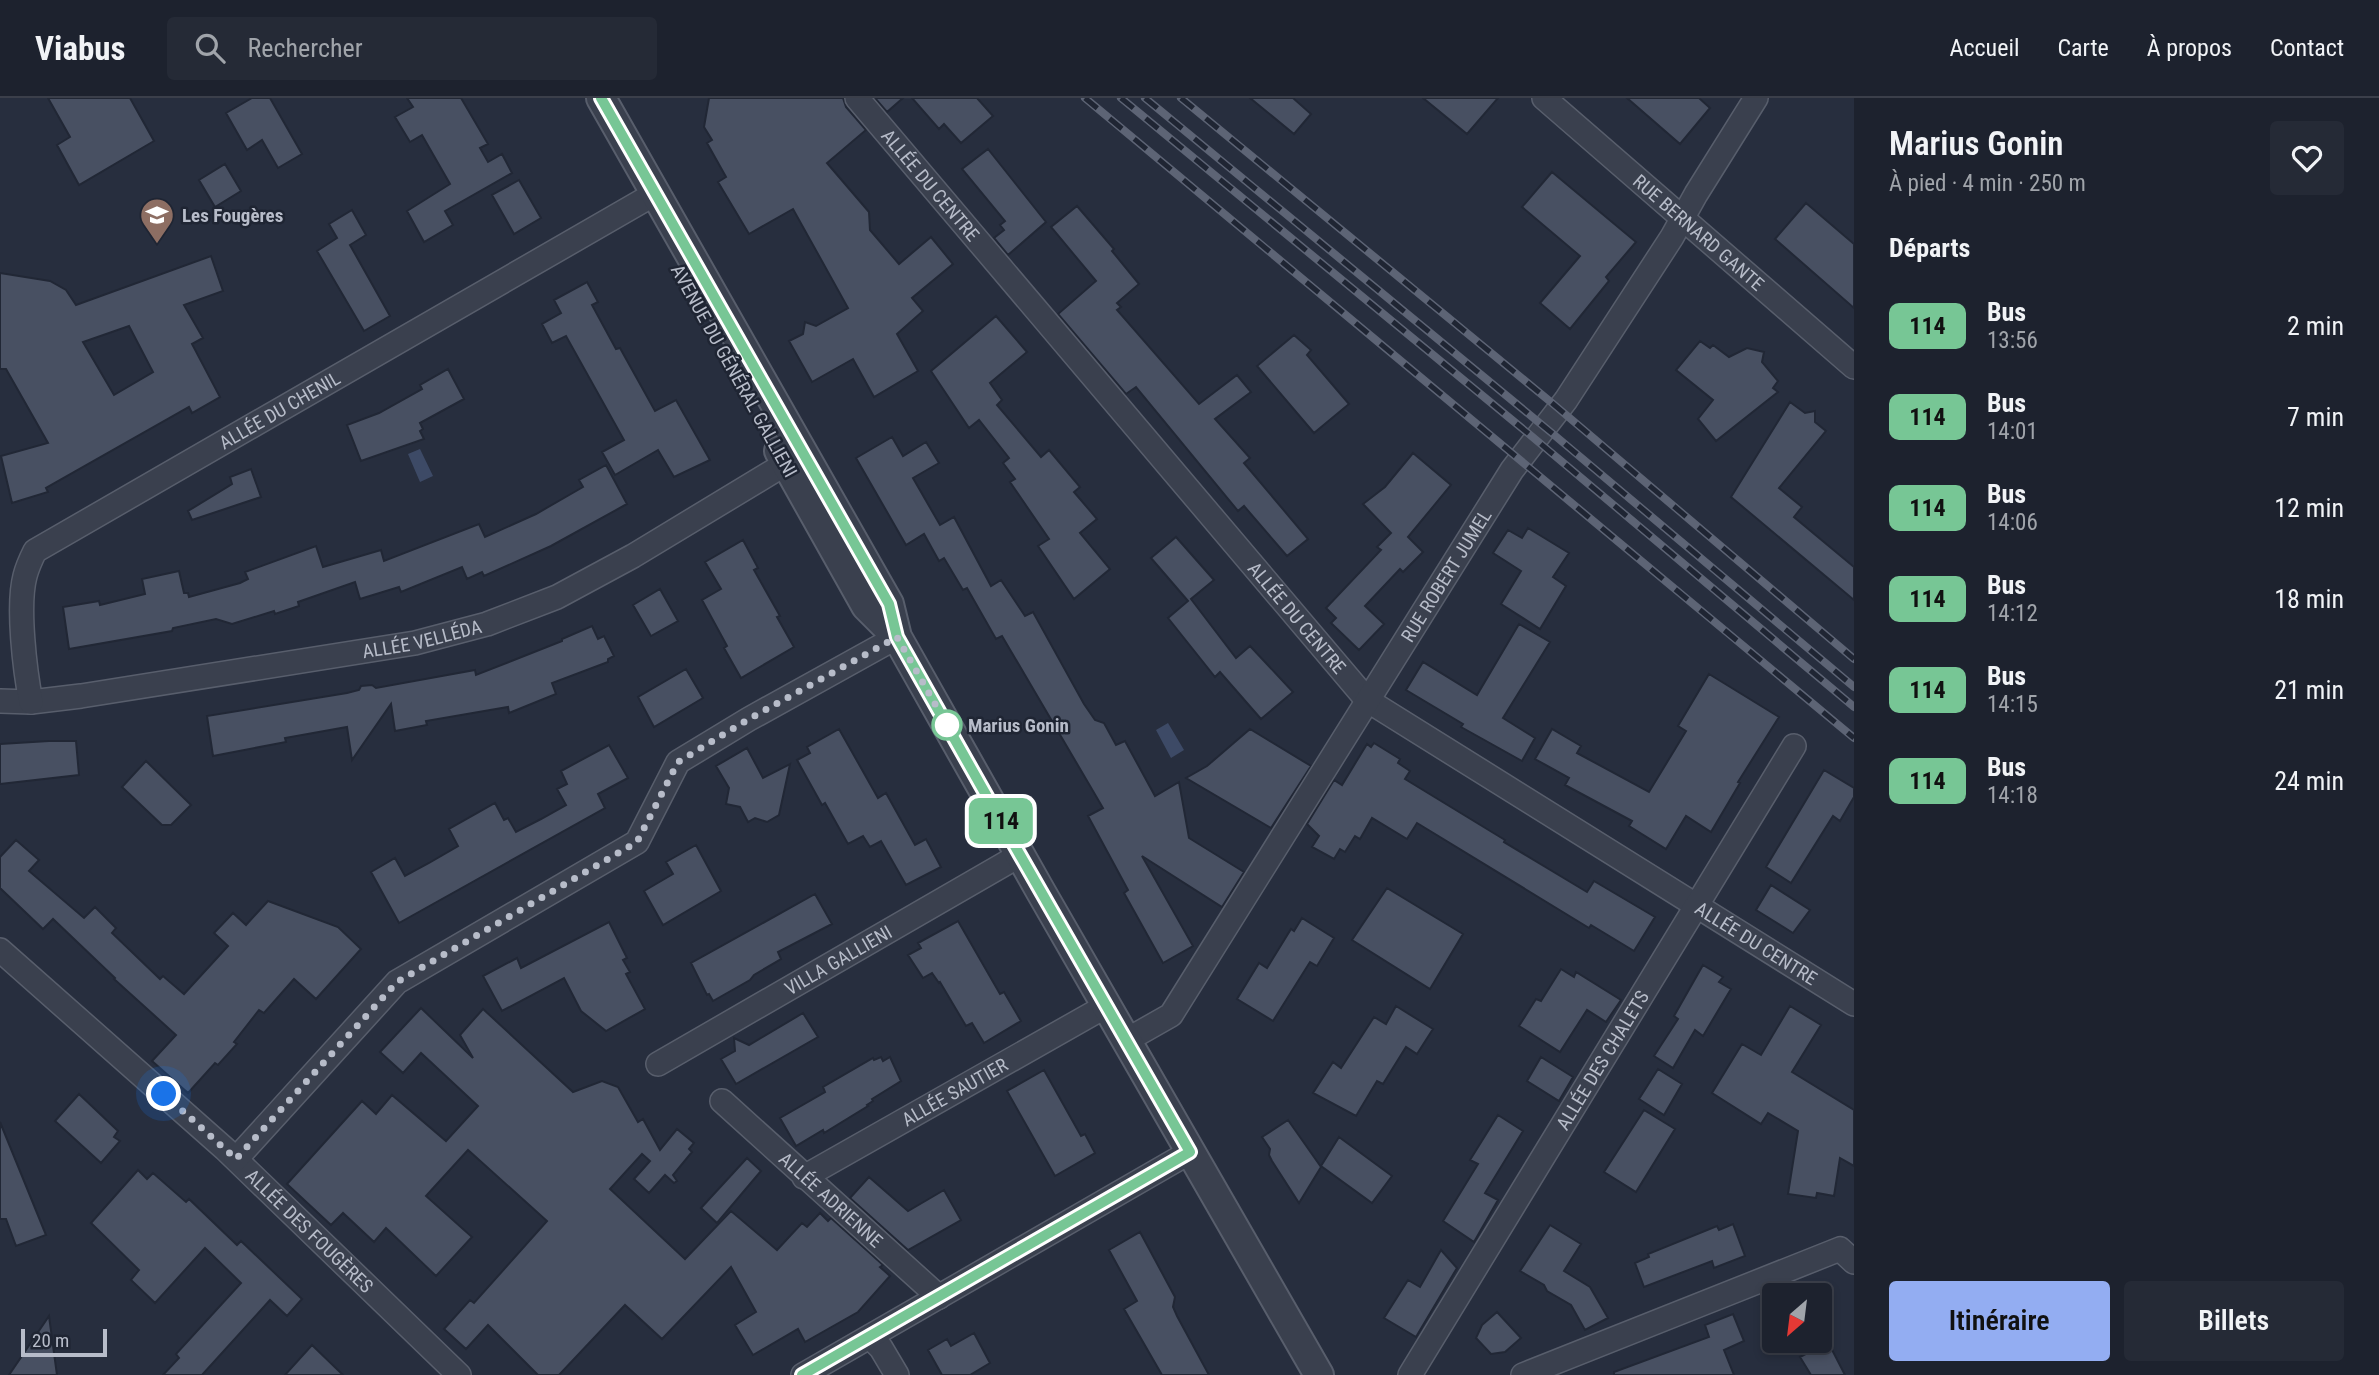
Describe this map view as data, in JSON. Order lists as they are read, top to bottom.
{
  "streets": {
    "street": [
      "ALLÉE DU CENTRE",
      "RUE BERNARD GANTE",
      "AVENUE DU GÉNÉRAL GALLIENI",
      "ALLÉE DU CHENIL",
      "RUE ROBERT JUMEL",
      "ALLÉE VELLÉDA",
      "VILLA GALLIENI",
      "ALLÉE DES CHALETS",
      "ALLÉE SAUTIER",
      "ALLÉE ADRIENNE",
      "ALLÉE DES FOUGÈRES"
    ]
  },
  "crossings": [
    ["ALLÉE DU CENTRE", "RUE ROBERT JUMEL"],
    ["ALLÉE DU CENTRE", "ALLÉE DES CHALETS"],
    ["RUE BERNARD GANTE", "RUE ROBERT JUMEL"],
    ["AVENUE DU GÉNÉRAL GALLIENI", "ALLÉE DU CHENIL"],
    ["AVENUE DU GÉNÉRAL GALLIENI", "RUE ROBERT JUMEL"],
    ["AVENUE DU GÉNÉRAL GALLIENI", "ALLÉE VELLÉDA"],
    ["AVENUE DU GÉNÉRAL GALLIENI", "VILLA GALLIENI"],
    ["AVENUE DU GÉNÉRAL GALLIENI", "ALLÉE SAUTIER"],
    ["ALLÉE DU CHENIL", "ALLÉE VELLÉDA"],
    ["ALLÉE SAUTIER", "ALLÉE ADRIENNE"]
  ],
  "places": {
    "school or university": ["Les Fougères"],
    "other": ["Marius Gonin"]
  },
  "lines": ["bus line 114"],
  "scale_bar": "20 m",
  "north": "bottom left",
  "page": {
    "header": "Viabus",
    "search": "Rechercher",
    "nav": [
      "Accueil",
      "Carte",
      "À propos",
      "Contact"
    ],
    "on_map": "114",
    "heading": [
      ["Marius Gonin", "À pied · 4 min · 250 m"],
      "Départs"
    ],
    "list": [
      {
        "mark": "114",
        "name": "Bus",
        "note": "13:56",
        "value": "2 min"
      },
      {
        "mark": "114",
        "name": "Bus",
        "note": "14:01",
        "value": "7 min"
      },
      {
        "mark": "114",
        "name": "Bus",
        "note": "14:06",
        "value": "12 min"
      },
      {
        "mark": "114",
        "name": "Bus",
        "note": "14:12",
        "value": "18 min"
      },
      {
        "mark": "114",
        "name": "Bus",
        "note": "14:15",
        "value": "21 min"
      },
      {
        "mark": "114",
        "name": "Bus",
        "note": "14:18",
        "value": "24 min"
      }
    ],
    "buttons": ["Itinéraire", "Billets"],
    "scale": "20 m"
  }
}
